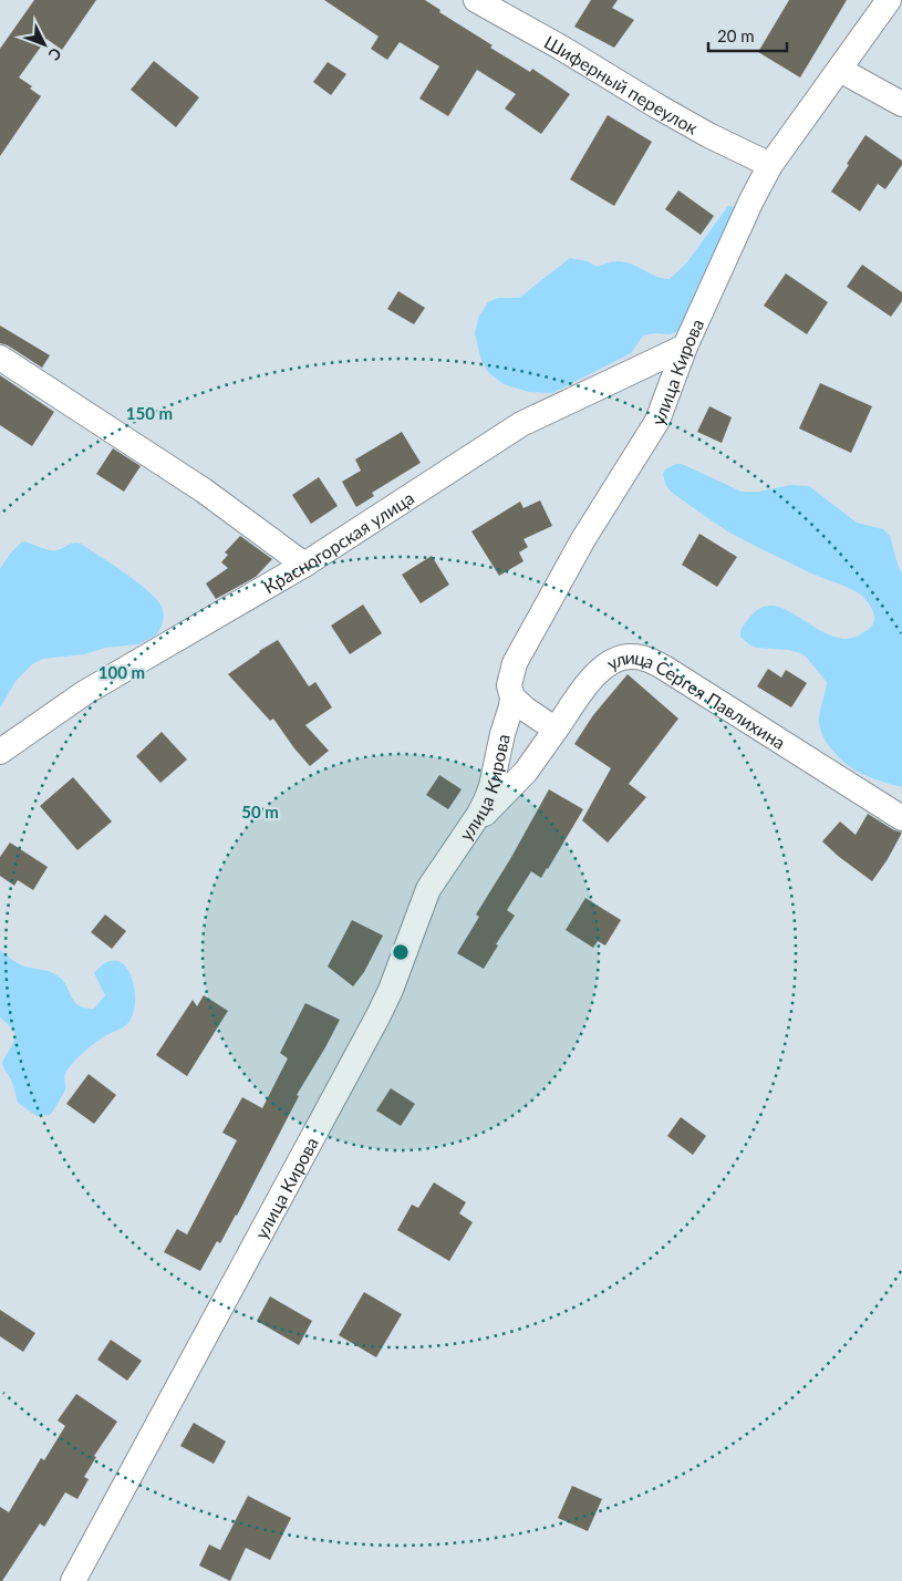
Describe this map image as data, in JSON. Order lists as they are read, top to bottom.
{
  "streets": {
    "street": [
      "Шиферный переулок",
      "улица Кирова",
      "Красногорская улица",
      "улица Сергея Павлихина"
    ]
  },
  "crossings": [
    ["Шиферный переулок", "улица Кирова"],
    ["улица Кирова", "Красногорская улица"],
    ["улица Кирова", "улица Сергея Павлихина"]
  ],
  "scale_bar": "20 m",
  "north": "bottom right",
  "rings": ["150 m", "100 m", "50 m"]
}
